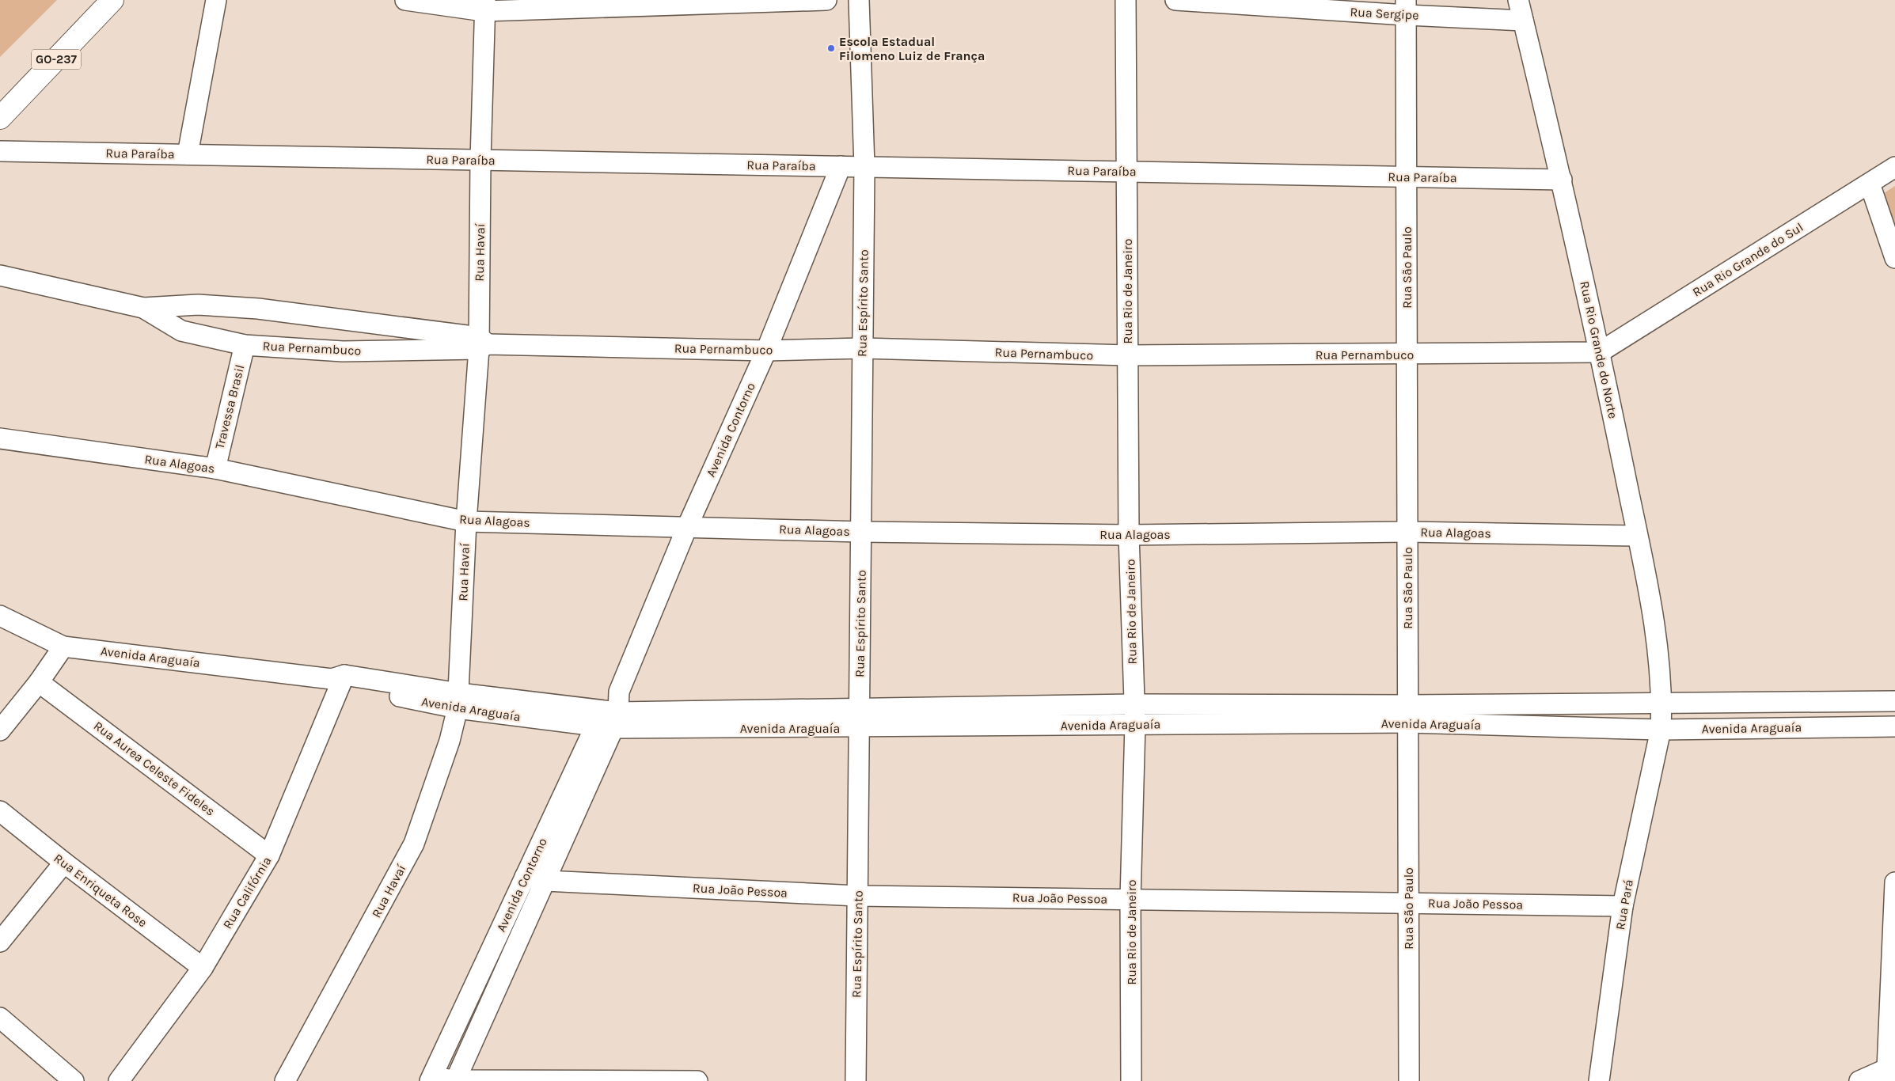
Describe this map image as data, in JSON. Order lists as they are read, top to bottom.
{
  "streets": {
    "main road": ["GO-237"],
    "street": [
      "Rua Sergipe",
      "Rua Paraíba",
      "Rua Havaí",
      "Rua Rio Grande do Sul",
      "Rua São Paulo",
      "Rua Rio de Janeiro",
      "Rua Espírito Santo",
      "Rua Pernambuco",
      "Rua Rio Grande do Norte",
      "Travessa Brasil",
      "Avenida Contorno",
      "Rua Alagoas",
      "Avenida Araguaía",
      "Rua Aurea Celeste Fideles",
      "Rua Enriqueta Rose",
      "Rua João Pessoa",
      "Rua Califórnia",
      "Rua Pará"
    ]
  },
  "crossings": [
    ["Rua Sergipe", "Rua São Paulo"],
    ["Rua Sergipe", "Rua Rio Grande do Norte"],
    ["Rua Paraíba", "Rua Havaí"],
    ["Rua Paraíba", "Rua São Paulo"],
    ["Rua Paraíba", "Rua Rio de Janeiro"],
    ["Rua Paraíba", "Rua Espírito Santo"],
    ["Rua Paraíba", "Rua Rio Grande do Norte"],
    ["Rua Paraíba", "Avenida Contorno"],
    ["Rua Havaí", "Rua Pernambuco"],
    ["Rua Havaí", "Rua Alagoas"],
    ["Rua Havaí", "Avenida Araguaía"],
    ["Rua Rio Grande do Sul", "Rua Pernambuco"],
    ["Rua Rio Grande do Sul", "Rua Rio Grande do Norte"],
    ["Rua São Paulo", "Rua Pernambuco"],
    ["Rua São Paulo", "Rua Alagoas"],
    ["Rua São Paulo", "Avenida Araguaía"],
    ["Rua São Paulo", "Rua João Pessoa"],
    ["Rua Rio de Janeiro", "Rua Pernambuco"],
    ["Rua Rio de Janeiro", "Rua Alagoas"],
    ["Rua Rio de Janeiro", "Avenida Araguaía"],
    ["Rua Rio de Janeiro", "Rua João Pessoa"],
    ["Rua Espírito Santo", "Rua Pernambuco"],
    ["Rua Espírito Santo", "Rua Alagoas"],
    ["Rua Espírito Santo", "Avenida Araguaía"],
    ["Rua Espírito Santo", "Rua João Pessoa"],
    ["Rua Pernambuco", "Rua Rio Grande do Norte"],
    ["Rua Pernambuco", "Travessa Brasil"],
    ["Rua Pernambuco", "Avenida Contorno"],
    ["Rua Rio Grande do Norte", "Rua Alagoas"],
    ["Rua Rio Grande do Norte", "Avenida Araguaía"],
    ["Rua Rio Grande do Norte", "Rua Pará"],
    ["Travessa Brasil", "Rua Alagoas"],
    ["Avenida Contorno", "Rua Alagoas"],
    ["Avenida Contorno", "Avenida Araguaía"],
    ["Avenida Contorno", "Rua João Pessoa"],
    ["Avenida Araguaía", "Rua Califórnia"],
    ["Avenida Araguaía", "Rua Pará"],
    ["Rua Aurea Celeste Fideles", "Rua Califórnia"],
    ["Rua Enriqueta Rose", "Rua Califórnia"],
    ["Rua João Pessoa", "Rua Pará"]
  ],
  "places": ["Escola Estadual Filomeno Luiz de França"]
}
